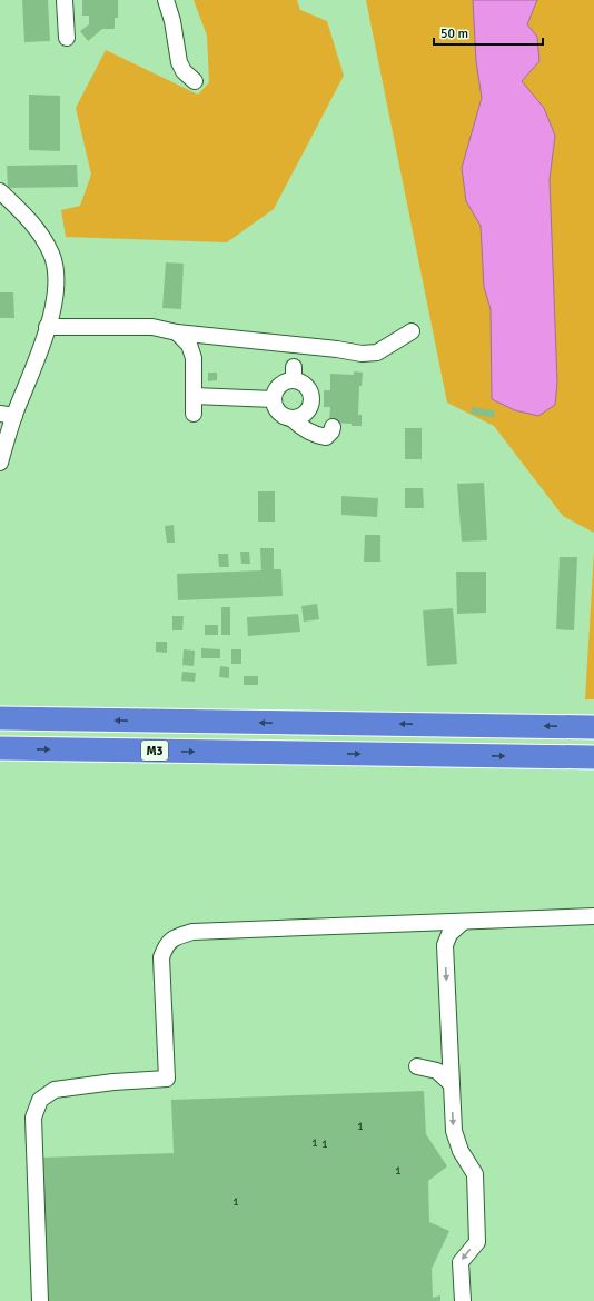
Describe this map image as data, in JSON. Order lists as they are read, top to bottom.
{
  "streets": {
    "highway": ["M3"]
  },
  "house_numbers": [
    "1",
    "1",
    "1",
    "1",
    "1"
  ],
  "scale_bar": "50 m"
}
